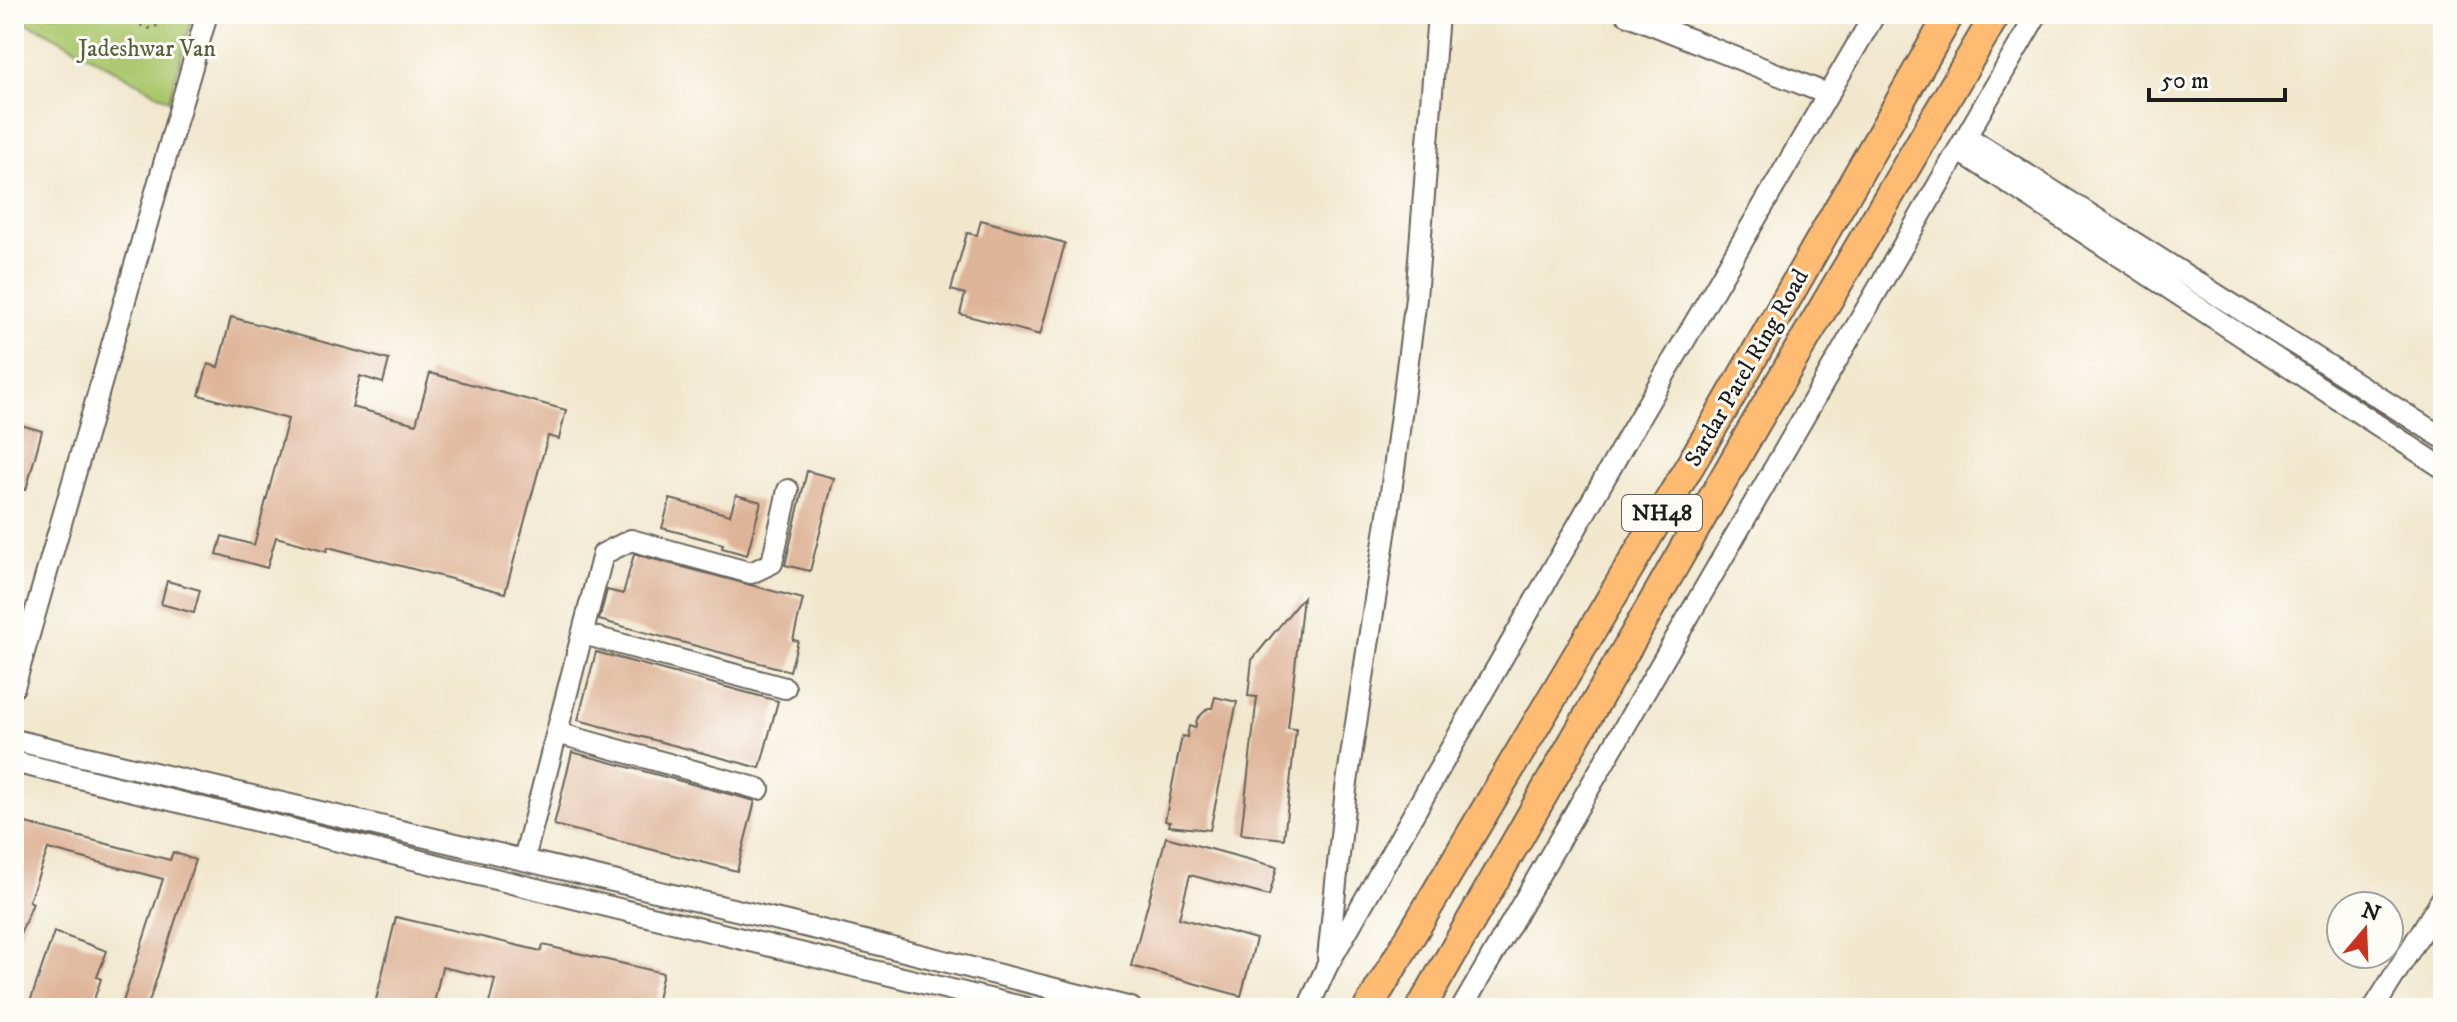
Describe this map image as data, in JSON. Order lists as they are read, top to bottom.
{
  "streets": {
    "highway": ["Sardar Patel Ring Road", "NH48"]
  },
  "parks": ["Jadeshwar Van"],
  "scale_bar": "50 m",
  "north": "top"
}
